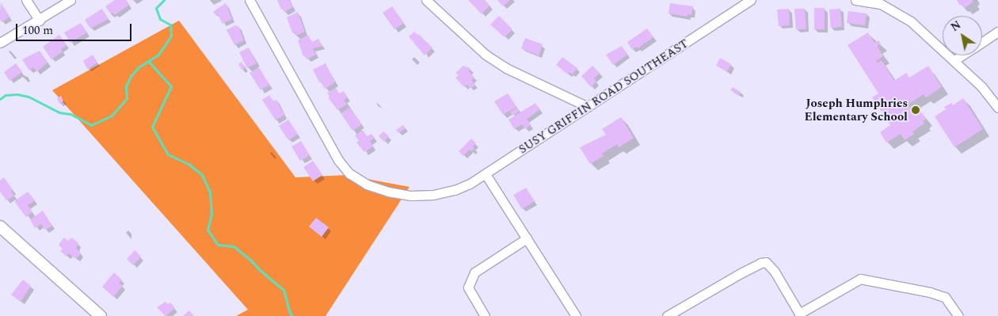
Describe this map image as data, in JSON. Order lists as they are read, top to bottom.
{
  "streets": {
    "street": ["SUSY GRIFFIN ROAD SOUTHEAST"]
  },
  "places": ["Joseph Humphries Elementary School"],
  "scale_bar": "100 m",
  "north": "top left"
}
